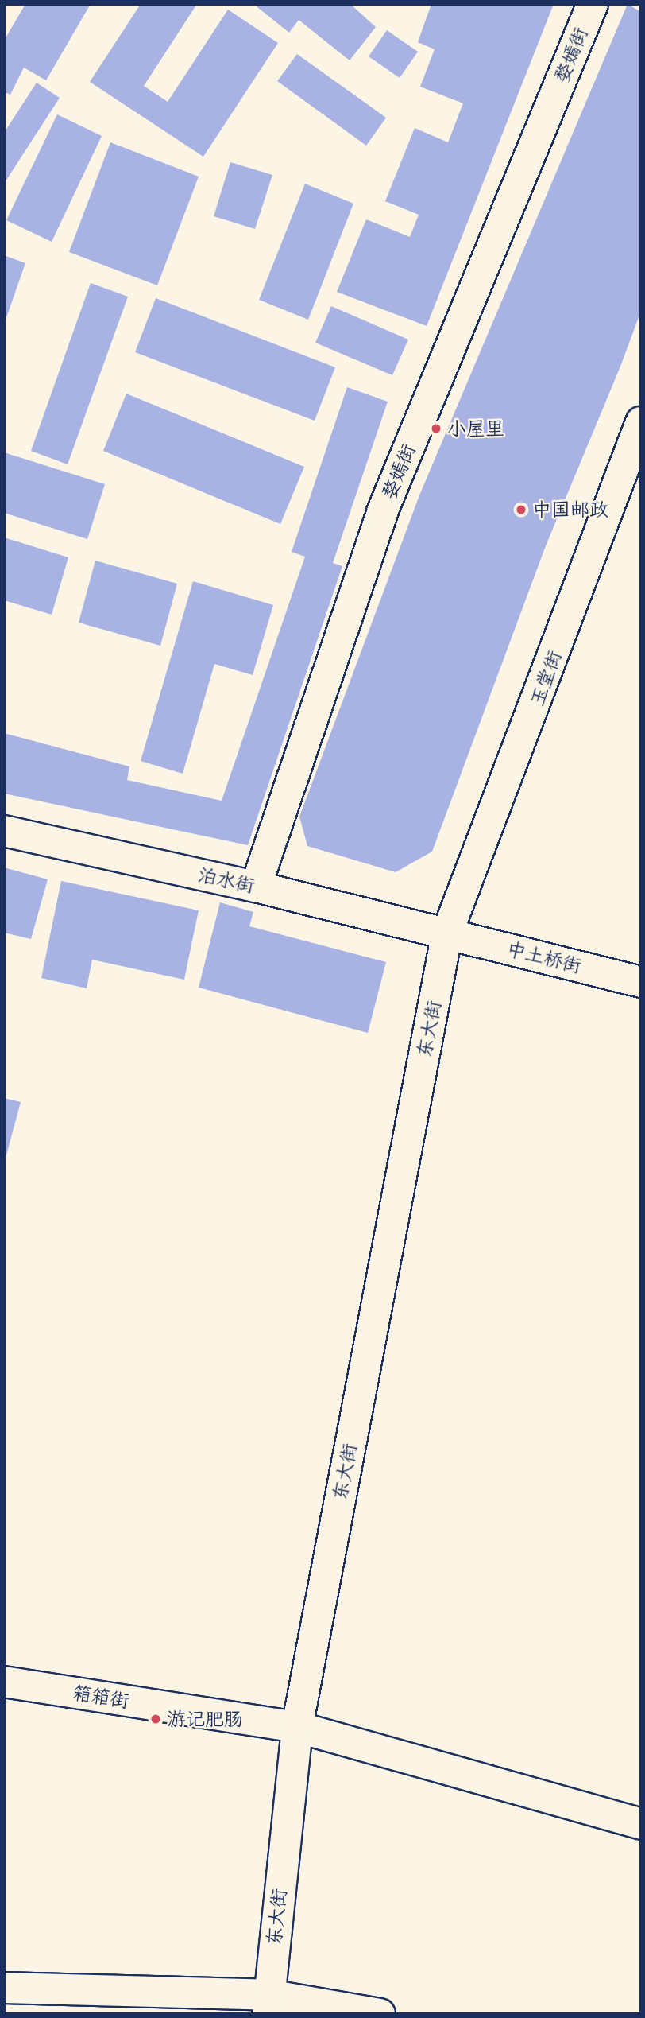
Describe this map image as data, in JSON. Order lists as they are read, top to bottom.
{
  "streets": {
    "street": [
      "婺嫣街",
      "玉堂街",
      "泊水街",
      "中土桥街",
      "东大街",
      "箱箱街"
    ]
  },
  "crossings": [
    ["婺嫣街", "泊水街"],
    ["玉堂街", "泊水街"],
    ["玉堂街", "中土桥街"],
    ["玉堂街", "东大街"],
    ["泊水街", "中土桥街"],
    ["泊水街", "东大街"],
    ["中土桥街", "东大街"],
    ["东大街", "箱箱街"]
  ],
  "places": ["小屋里", "中国邮政", "游记肥肠"]
}
